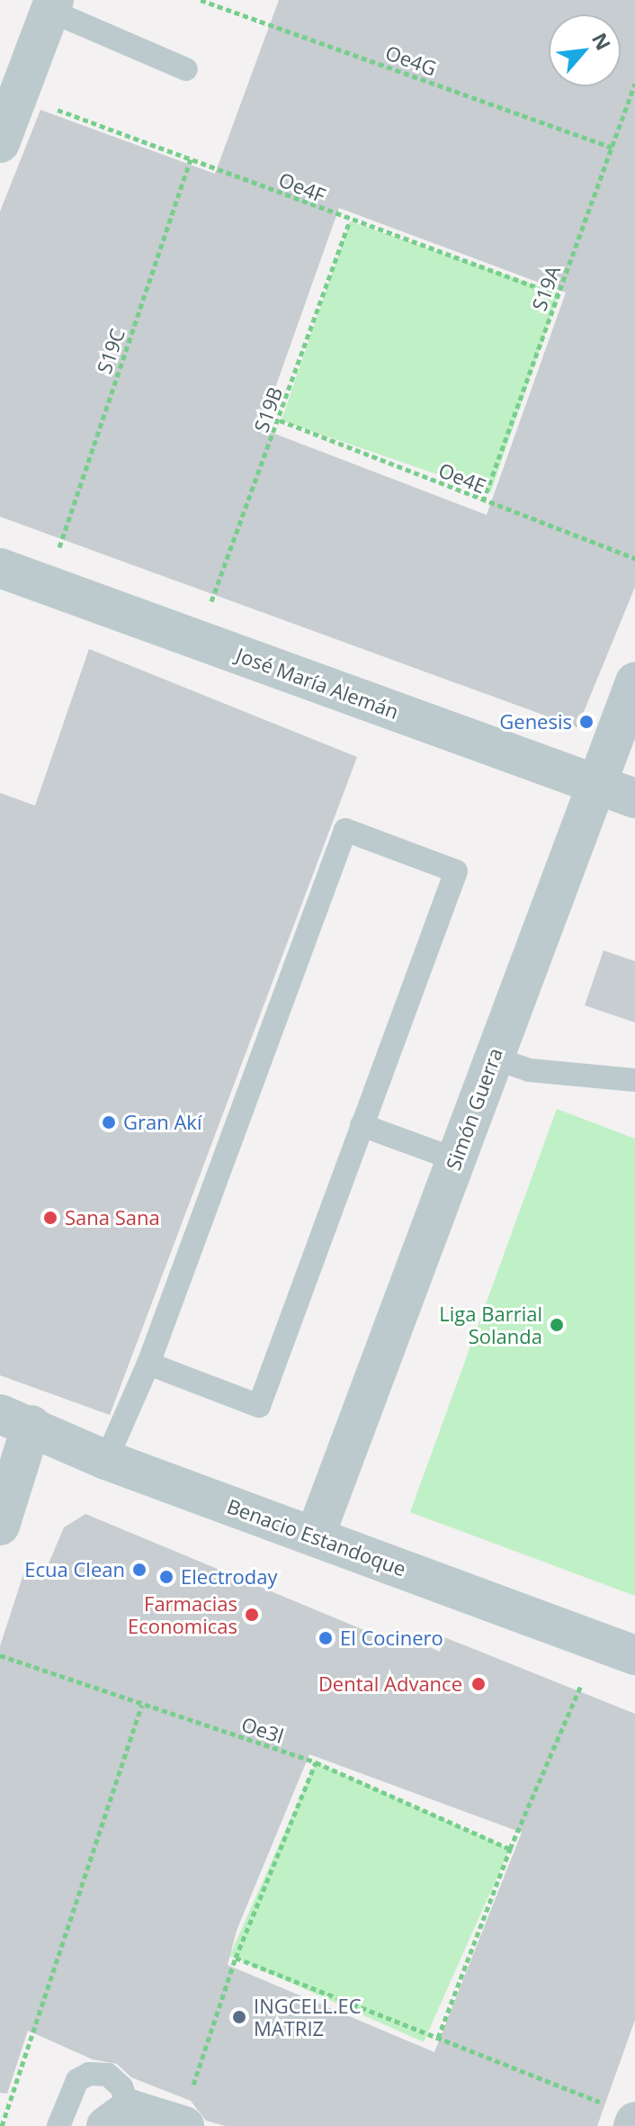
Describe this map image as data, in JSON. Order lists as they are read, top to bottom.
{
  "streets": {
    "street": ["José María Alemán", "Simón Guerra", "Benacio Estandoque"],
    "path": [
      "Oe4G",
      "Oe4F",
      "S19A",
      "S19C",
      "S19B",
      "Oe4E",
      "Oe3l"
    ]
  },
  "crossings": [
    ["Oe4G", "S19A"],
    ["Oe4F", "S19A"],
    ["Oe4F", "S19C"],
    ["Oe4F", "S19B"],
    ["S19A", "Oe4E"],
    ["S19B", "Oe4E"],
    ["José María Alemán", "Simón Guerra"],
    ["Simón Guerra", "Benacio Estandoque"]
  ],
  "places": [
    "Genesis",
    "Gran Akí",
    "Sana Sana",
    "Liga Barrial Solanda",
    "Ecua Clean",
    "Electroday",
    "Farmacias Economicas",
    "El Cocinero",
    "Dental Advance",
    "INGCELL.EC MATRIZ"
  ],
  "north": "top right"
}
